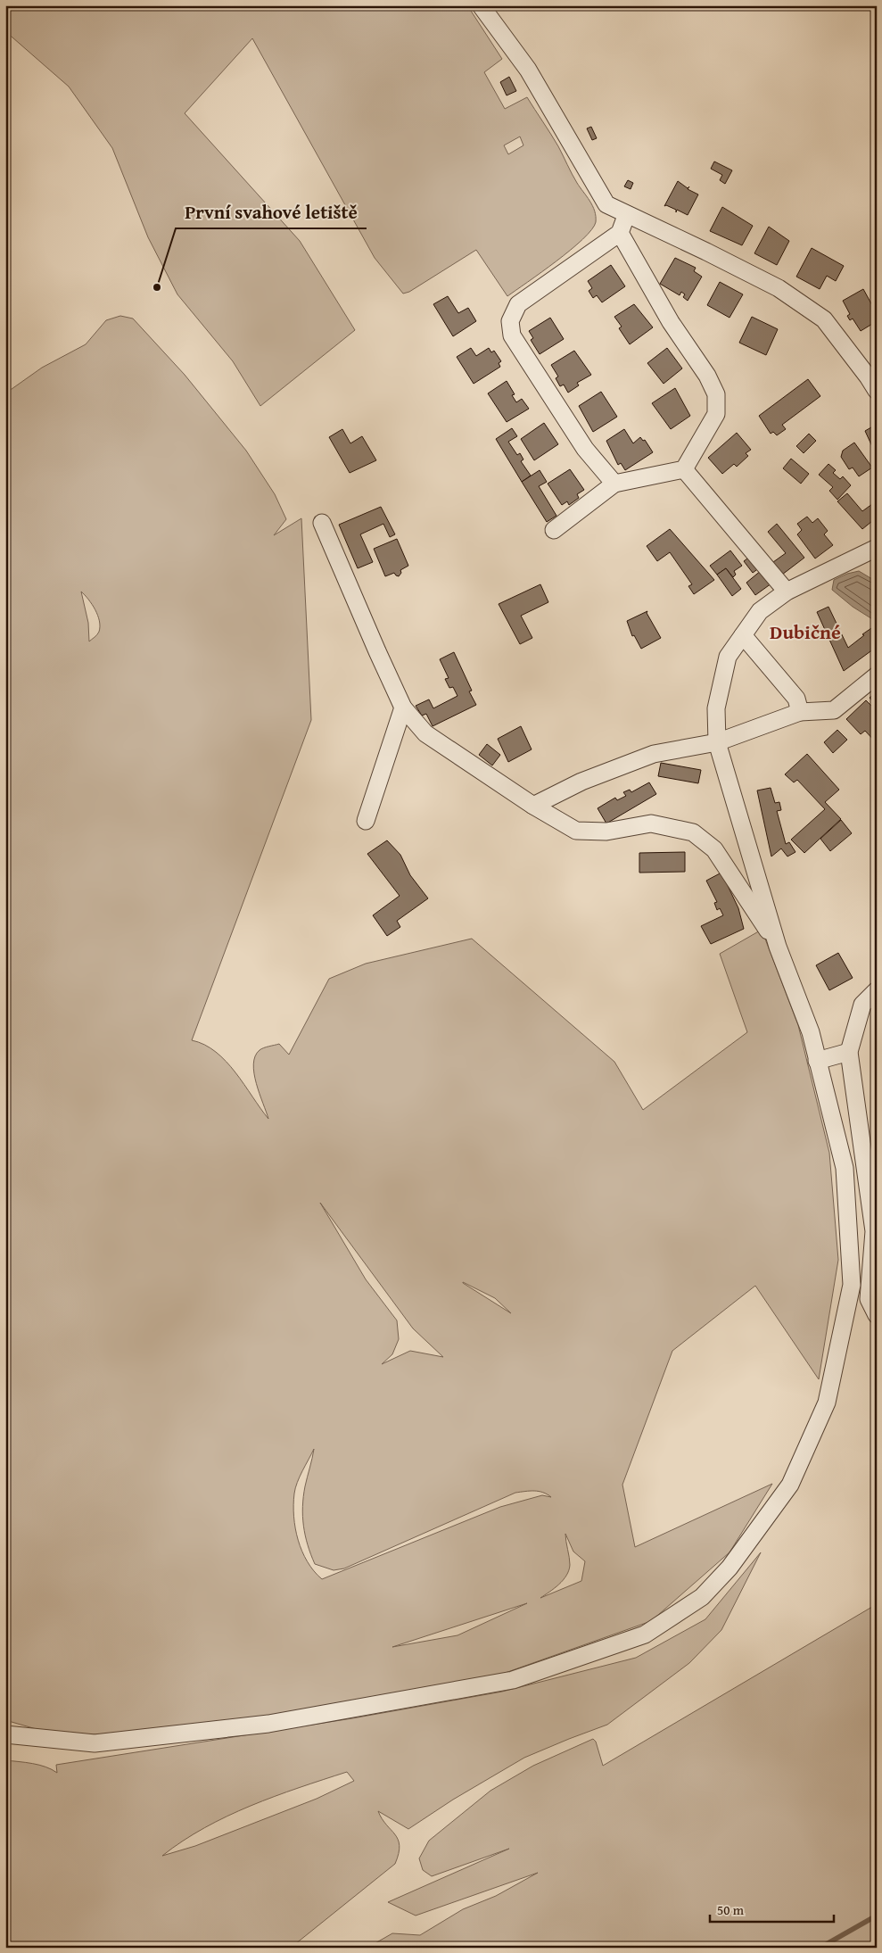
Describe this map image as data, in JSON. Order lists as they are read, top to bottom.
{
  "districts": ["Dubičné"],
  "places": ["První svahové letiště"],
  "scale_bar": "50 m"
}
